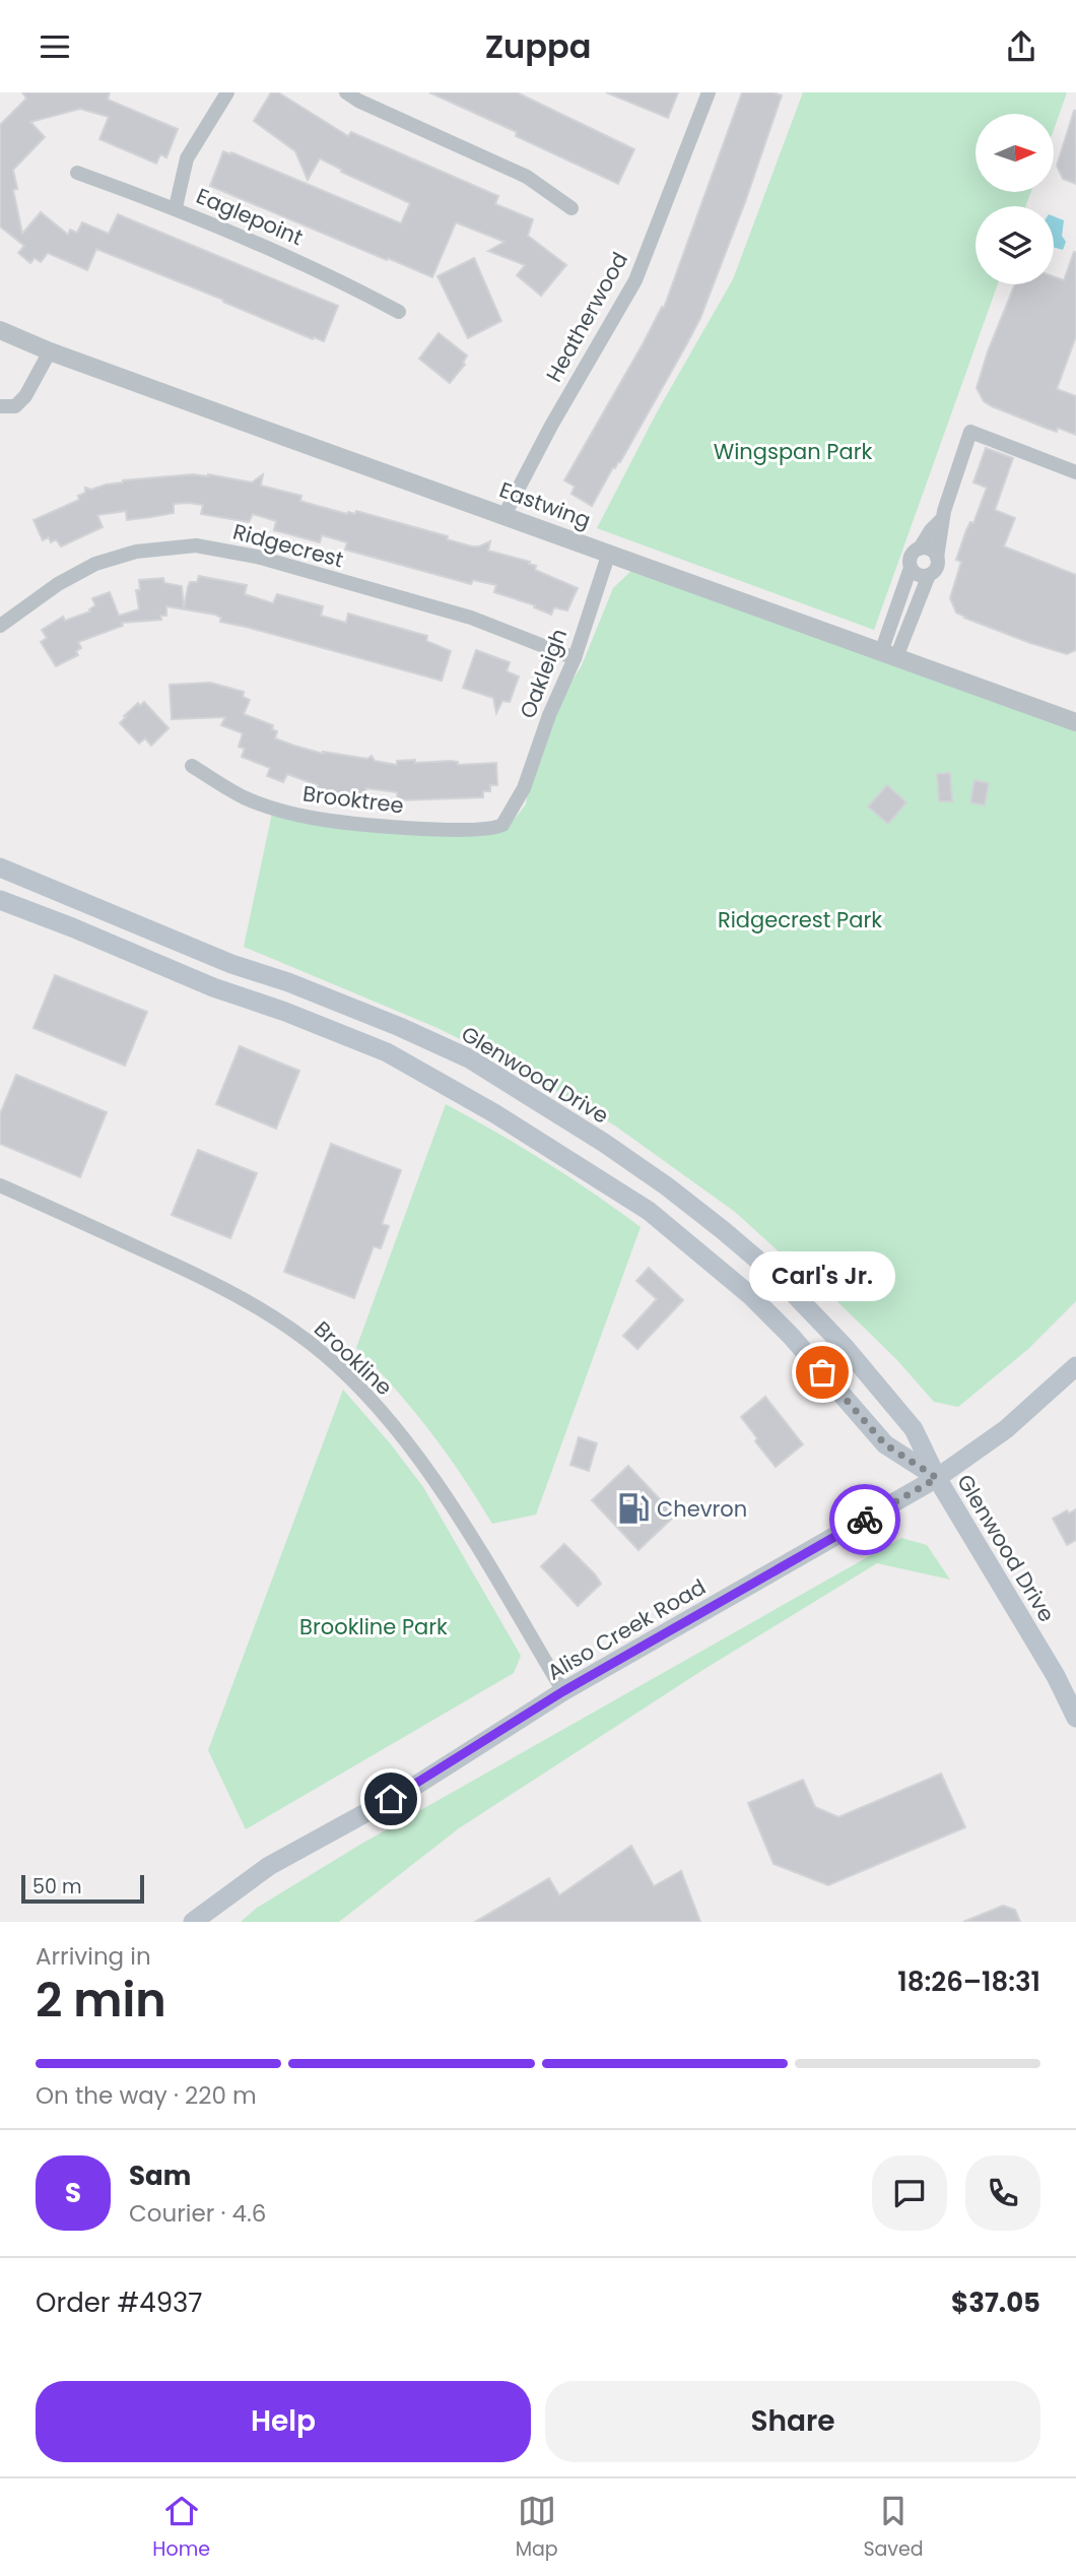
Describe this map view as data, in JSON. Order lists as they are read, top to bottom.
{
  "streets": {
    "main road": ["Glenwood Drive", "Aliso Creek Road"],
    "street": [
      "Eaglepoint",
      "Heatherwood",
      "Eastwing",
      "Ridgecrest",
      "Oakleigh",
      "Brooktree",
      "Brookline"
    ]
  },
  "crossings": [
    ["Heatherwood", "Eastwing"],
    ["Eastwing", "Oakleigh"],
    ["Ridgecrest", "Oakleigh"],
    ["Oakleigh", "Brooktree"],
    ["Glenwood Drive", "Aliso Creek Road"],
    ["Brookline", "Aliso Creek Road"]
  ],
  "parks": ["Wingspan Park", "Ridgecrest Park", "Brookline Park"],
  "places": {
    "other": ["Carl's Jr."],
    "fuel station": ["Chevron"]
  },
  "scale_bar": "50 m",
  "north": "right",
  "page": {
    "header": "Zuppa",
    "bubble": "Carl's Jr.",
    "scale": "50 m",
    "heading": ["2 min", "Arriving in", "18:26–18:31"],
    "panel": [
      "Sam",
      "Courier · 4.6",
      "Order #4937",
      "$37.05"
    ],
    "bar": "On the way · 220 m",
    "round": "S",
    "buttons": ["Help", "Share"],
    "tabs": ["Home", "Map", "Saved"]
  }
}
